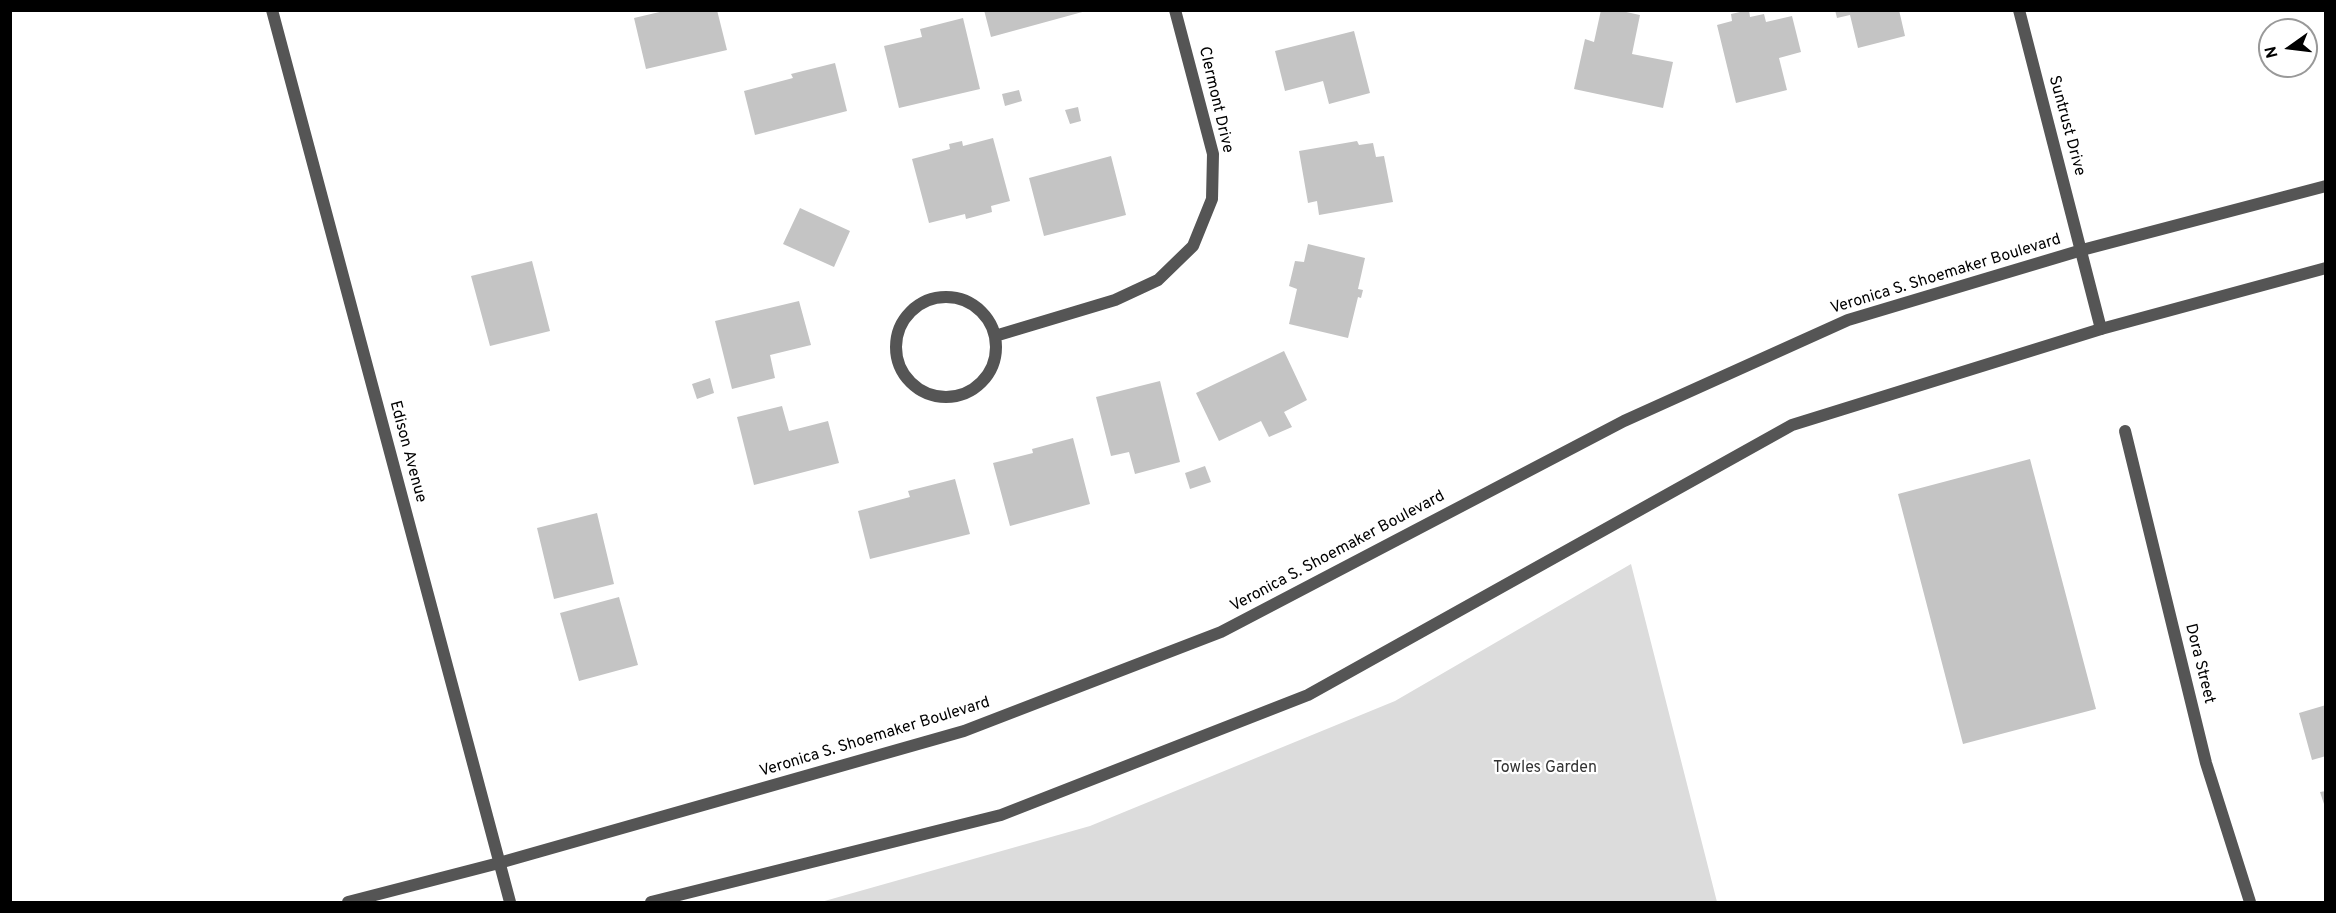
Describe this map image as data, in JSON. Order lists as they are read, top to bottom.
{
  "streets": {
    "street": [
      "Clermont Drive",
      "Suntrust Drive",
      "Veronica S. Shoemaker Boulevard",
      "Edison Avenue",
      "Dora Street"
    ]
  },
  "crossings": [
    ["Suntrust Drive", "Veronica S. Shoemaker Boulevard"],
    ["Veronica S. Shoemaker Boulevard", "Edison Avenue"]
  ],
  "parks": ["Towles Garden"],
  "north": "left"
}
